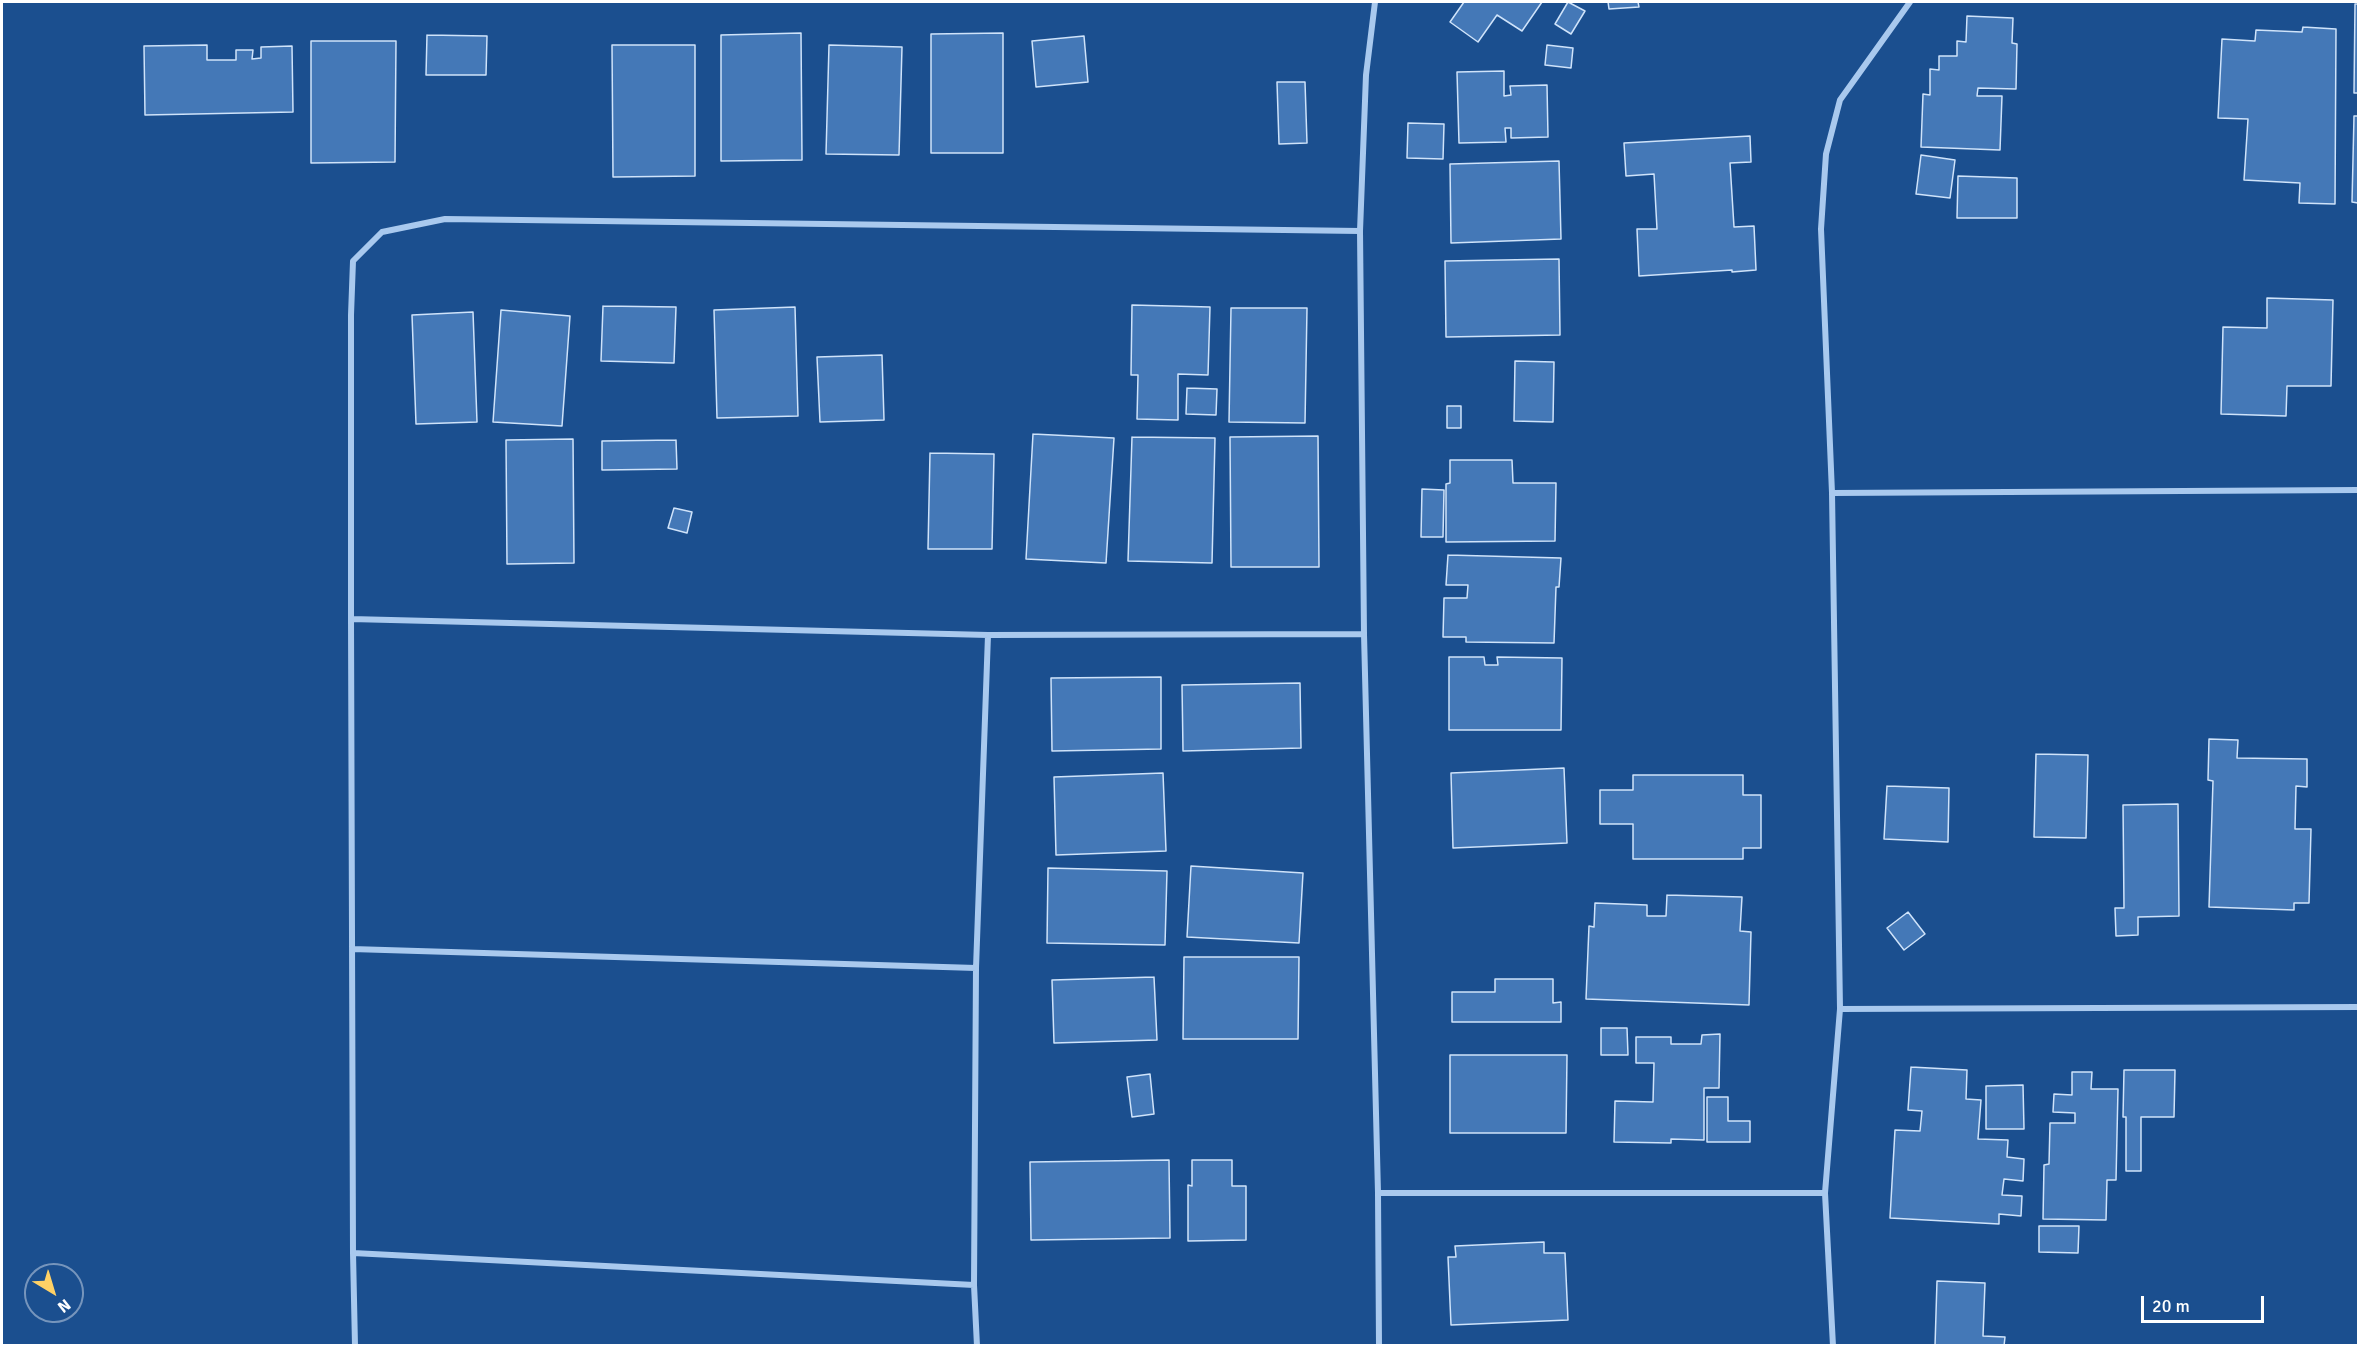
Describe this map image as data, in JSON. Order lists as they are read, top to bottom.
{
  "scale_bar": "20 m",
  "north": "bottom right"
}
